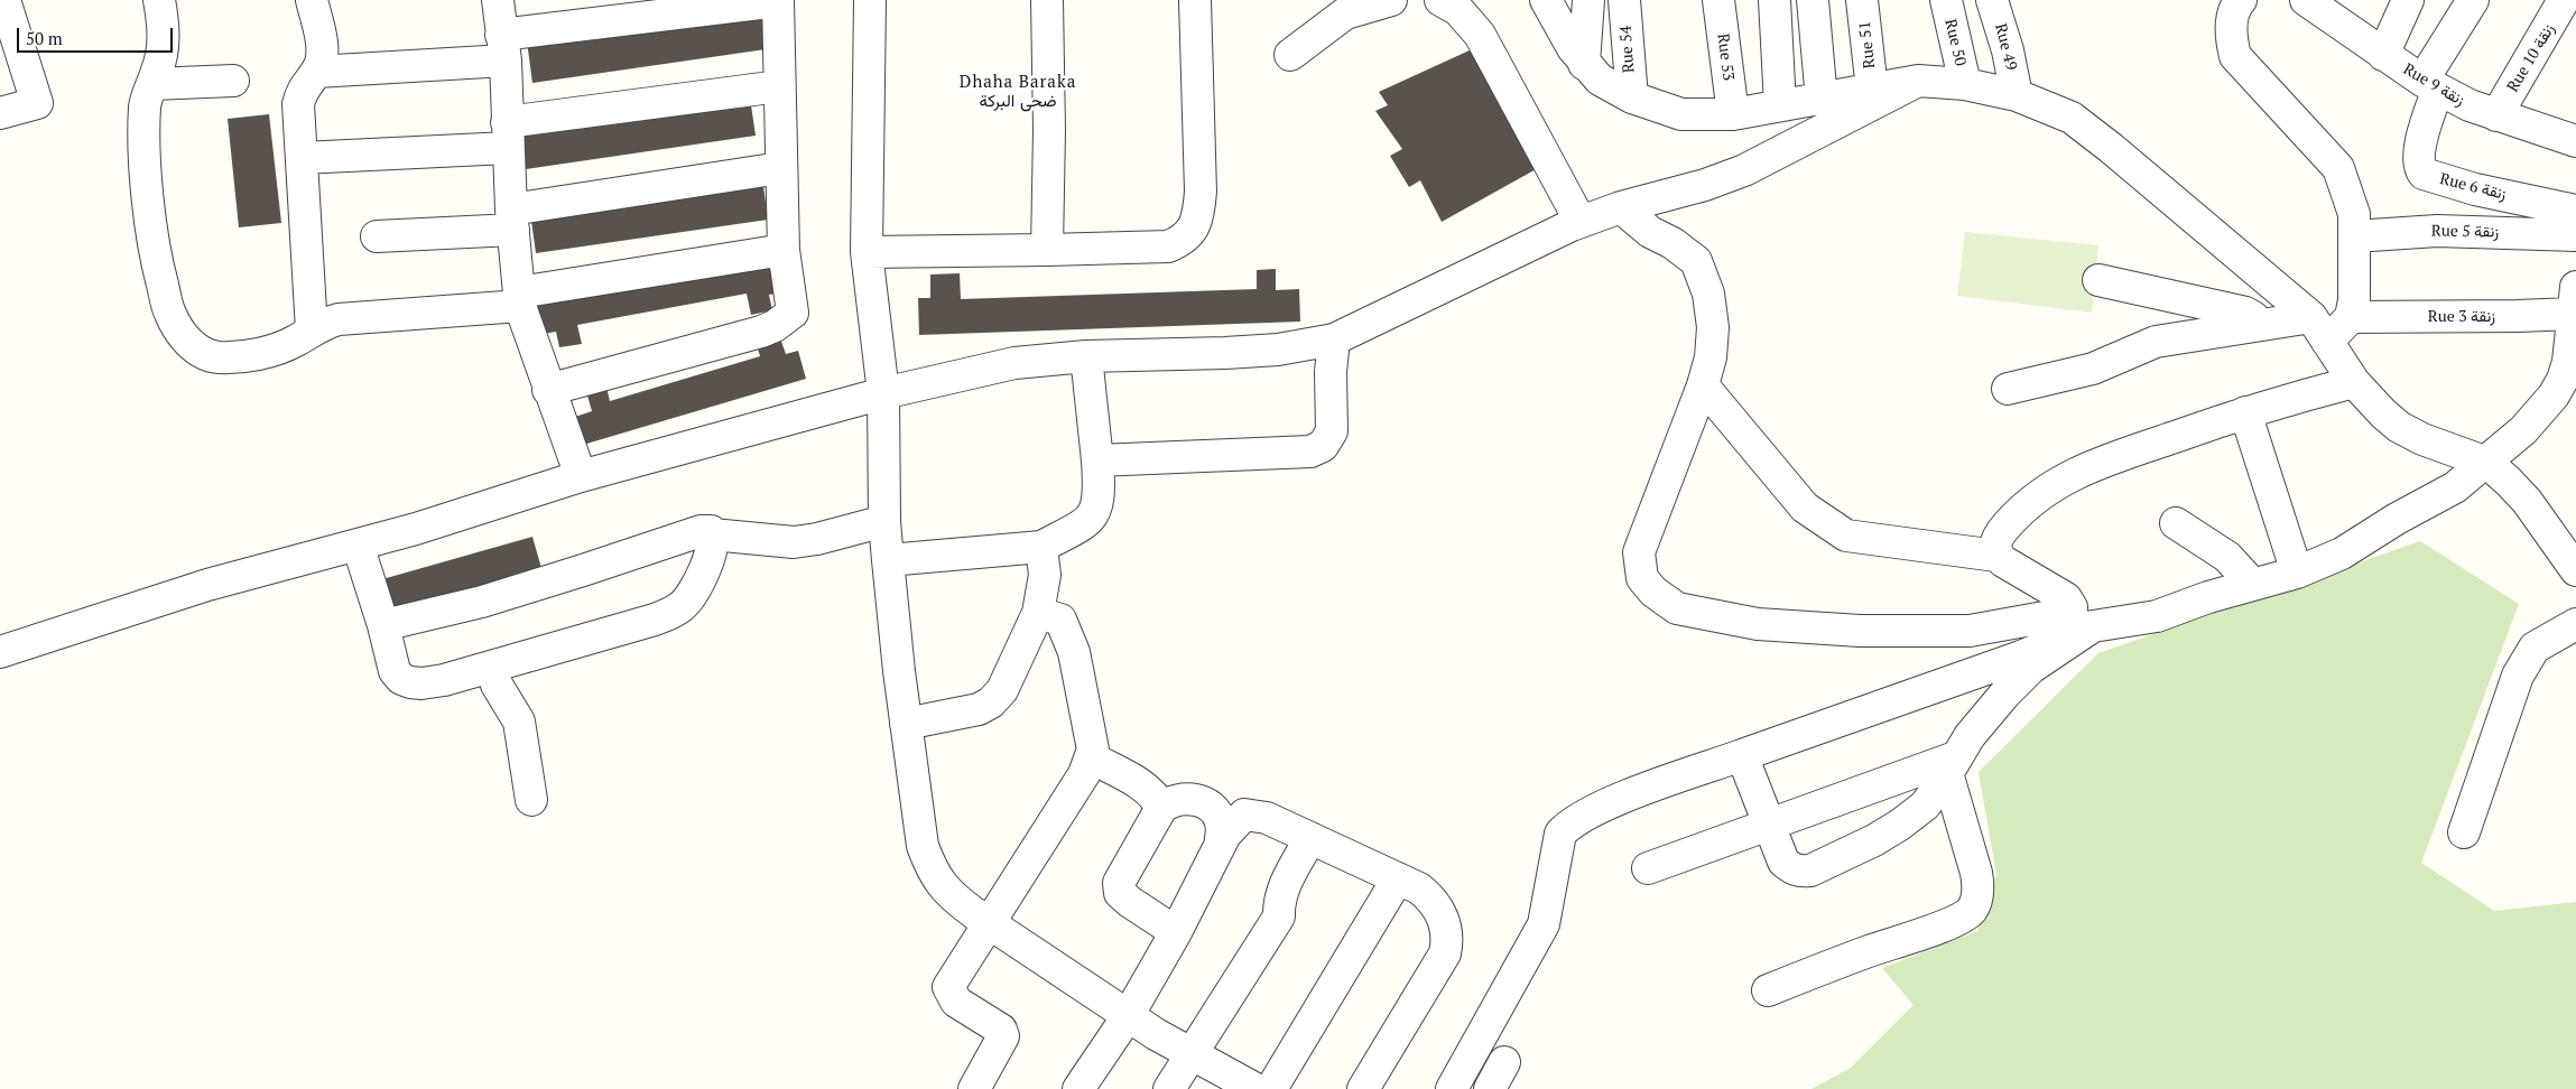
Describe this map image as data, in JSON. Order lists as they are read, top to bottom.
{
  "streets": {
    "street": [
      "Rue 50",
      "Rue 51",
      "Rue 49",
      "Rue 54",
      "Rue 53",
      "Rue 10 زنقة",
      "Rue 9 زنقة",
      "Rue 6 زنقة",
      "Rue 5 زنقة",
      "Rue 3 زنقة"
    ]
  },
  "crossings": [
    ["Rue 10 زنقة", "Rue 9 زنقة"],
    ["Rue 9 زنقة", "Rue 6 زنقة"]
  ],
  "districts": ["Dhaha Baraka ضحى البركة"],
  "scale_bar": "50 m"
}
